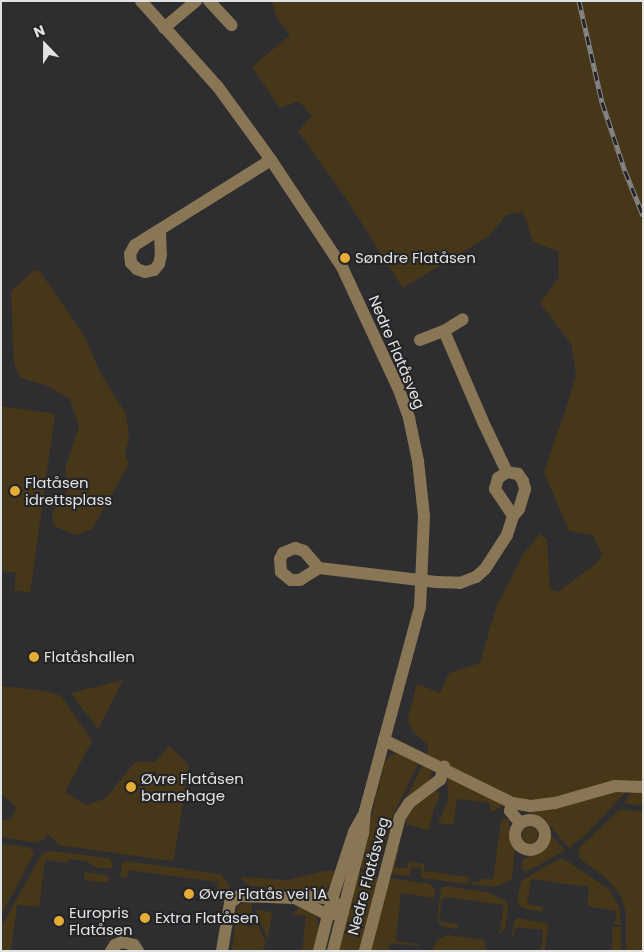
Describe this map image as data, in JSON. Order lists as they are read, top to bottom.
{
  "streets": {
    "street": ["Nedre Flatåsveg"]
  },
  "places": [
    "Søndre Flatåsen",
    "Flatåsen idrettsplass",
    "Flatåshallen",
    "Øvre Flatåsen barnehage",
    "Øvre Flatås vei 1A",
    "Extra Flatåsen",
    "Europris Flatåsen"
  ],
  "north": "top"
}
